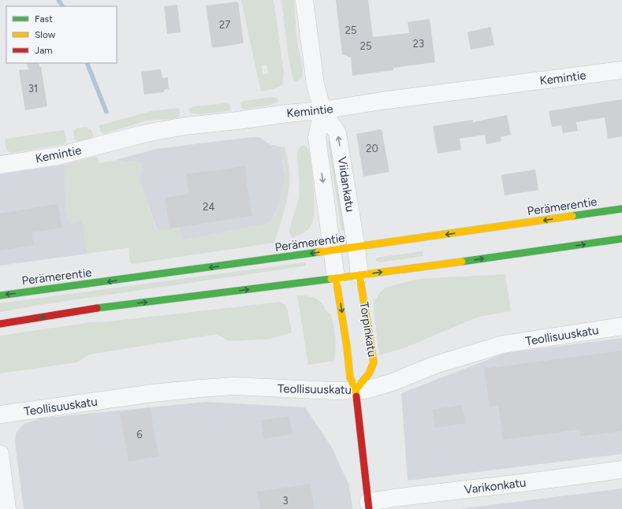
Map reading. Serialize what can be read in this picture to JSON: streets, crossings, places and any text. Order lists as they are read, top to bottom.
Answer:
{
  "streets": {
    "main road": ["Perämerentie", "Torpinkatu"],
    "street": [
      "Kemintie",
      "Viidankatu",
      "Teollisuuskatu",
      "Varikonkatu"
    ]
  },
  "crossings": [
    ["Kemintie", "Viidankatu"],
    ["Viidankatu", "Perämerentie"],
    ["Viidankatu", "Torpinkatu"],
    ["Perämerentie", "Torpinkatu"],
    ["Torpinkatu", "Teollisuuskatu"],
    ["Torpinkatu", "Varikonkatu"]
  ],
  "house_numbers": [
    "27",
    "25",
    "23",
    "25",
    "31",
    "20",
    "24",
    "6",
    "3"
  ],
  "legend": ["Fast", "Slow", "Jam"]
}
